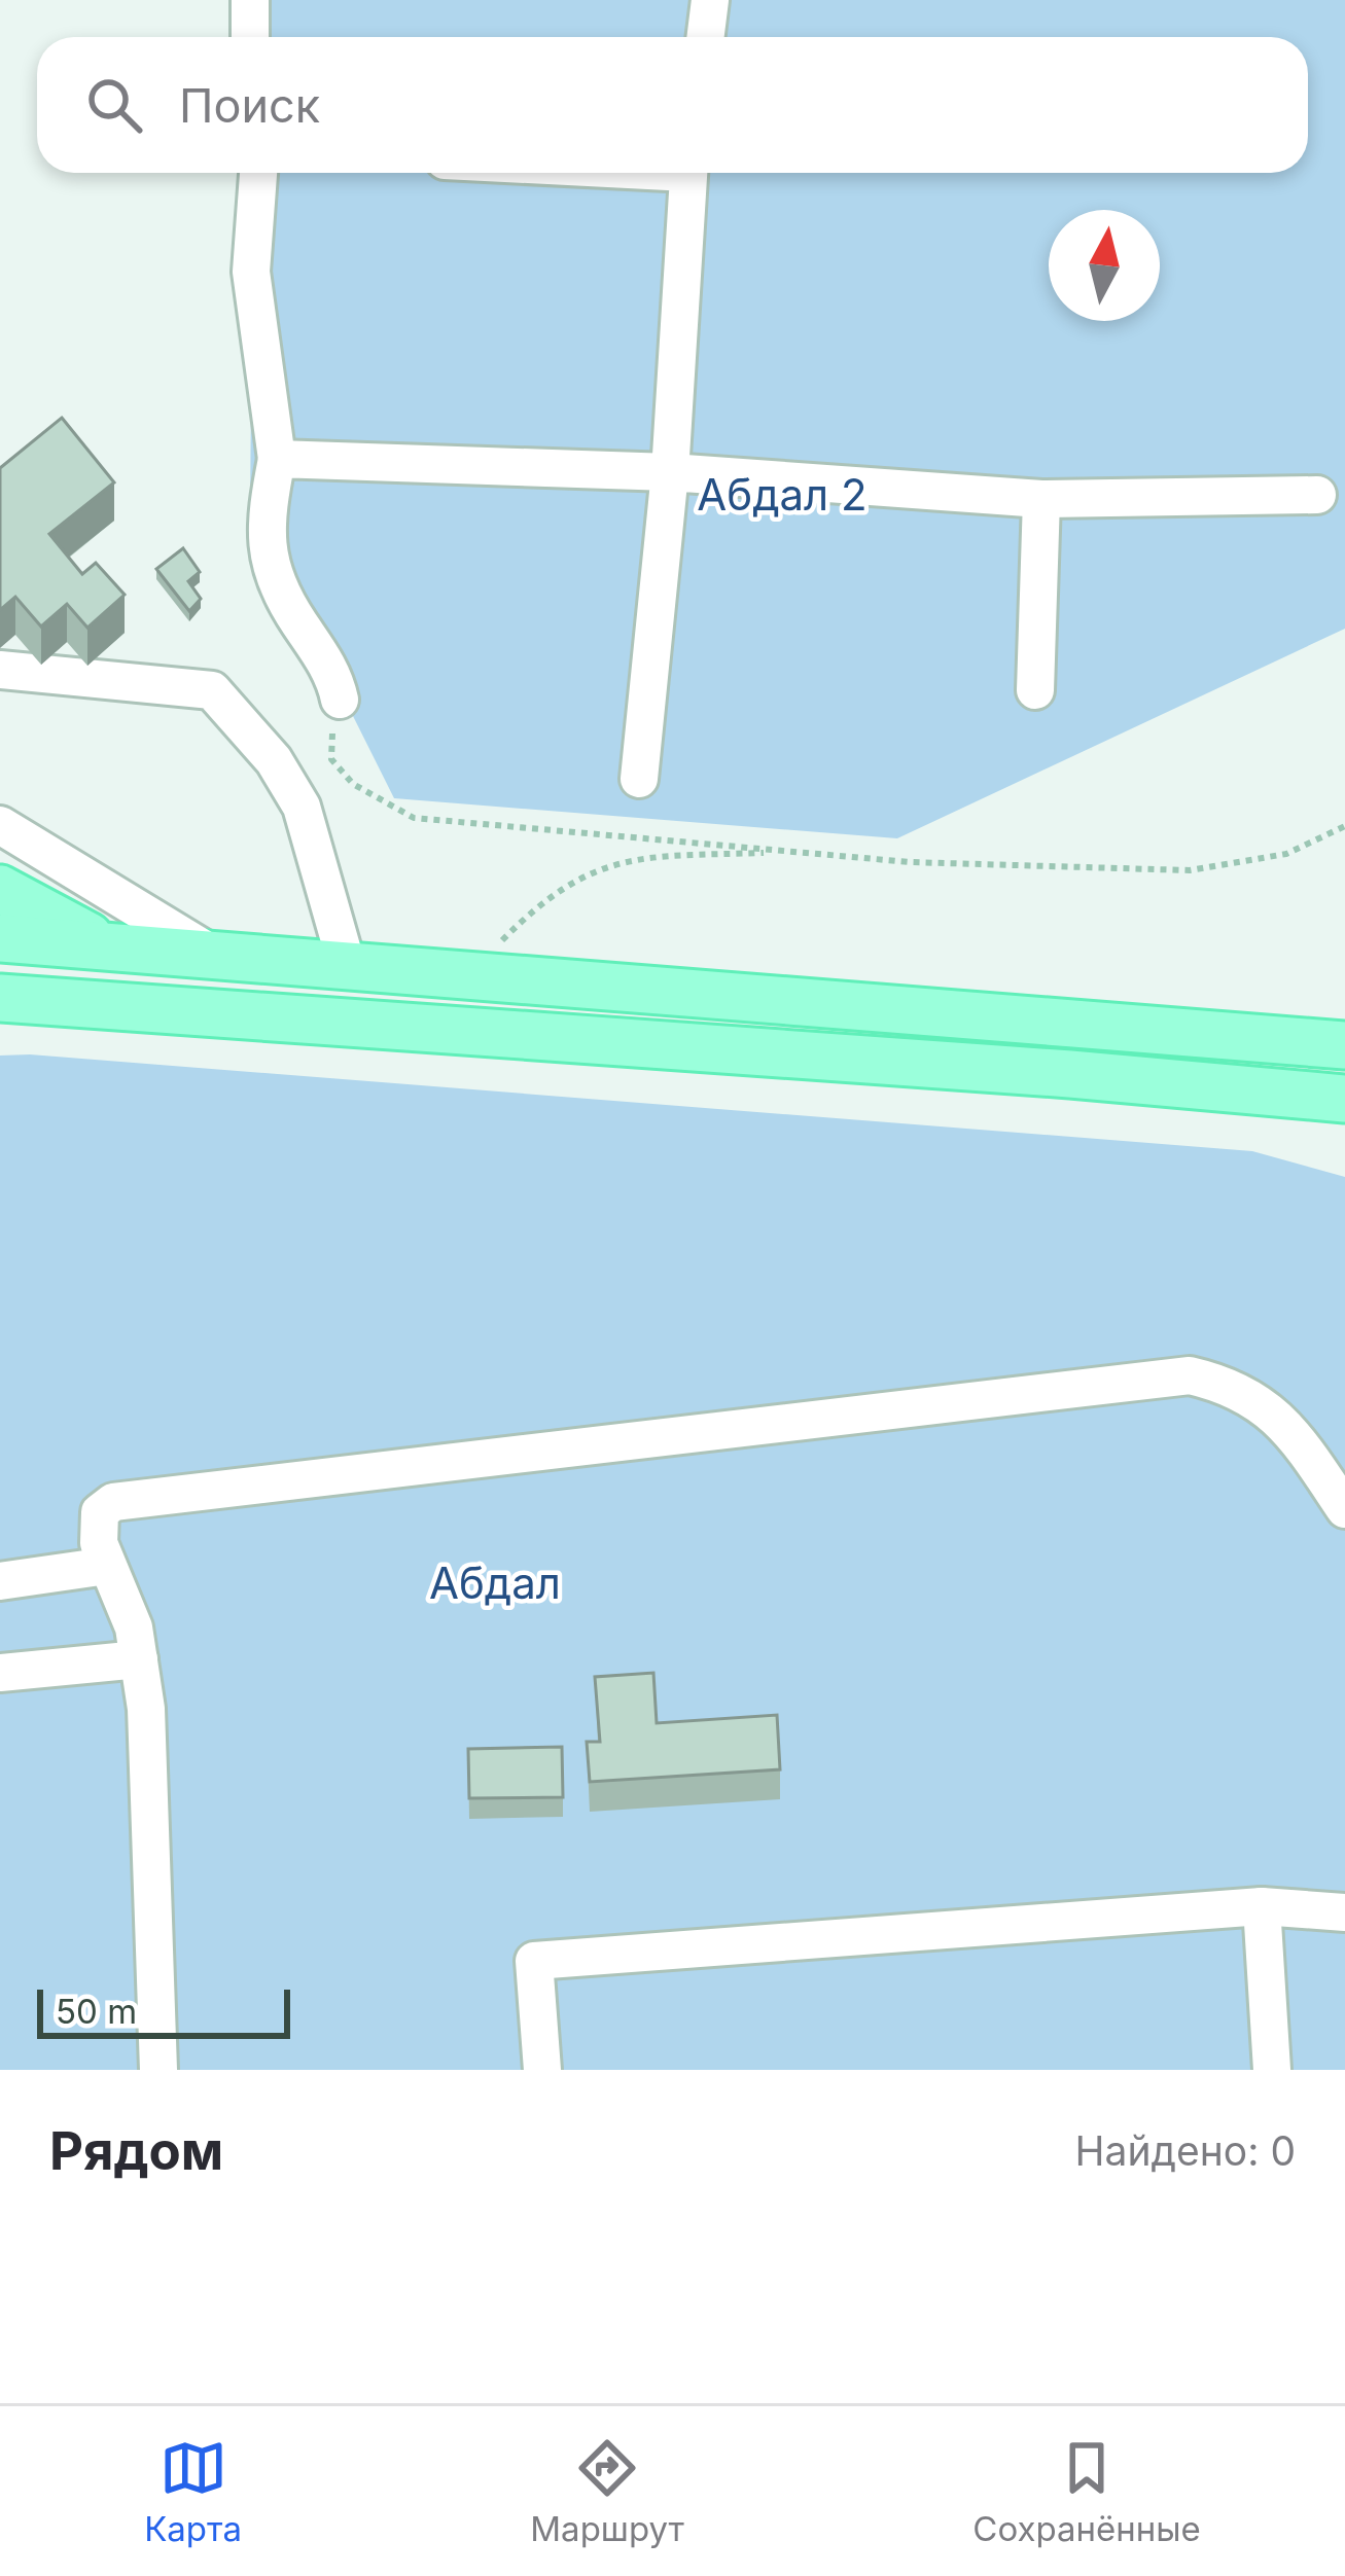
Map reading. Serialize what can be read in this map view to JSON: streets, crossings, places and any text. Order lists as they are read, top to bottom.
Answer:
{
  "parks": ["Абдал 2", "Абдал"],
  "scale_bar": "50 m",
  "north": "top",
  "page": {
    "search": "Поиск",
    "scale": "50 m",
    "heading": ["Рядом", "Найдено: 0"],
    "nav": ["Карта", "Маршрут", "Сохранённые"]
  }
}
